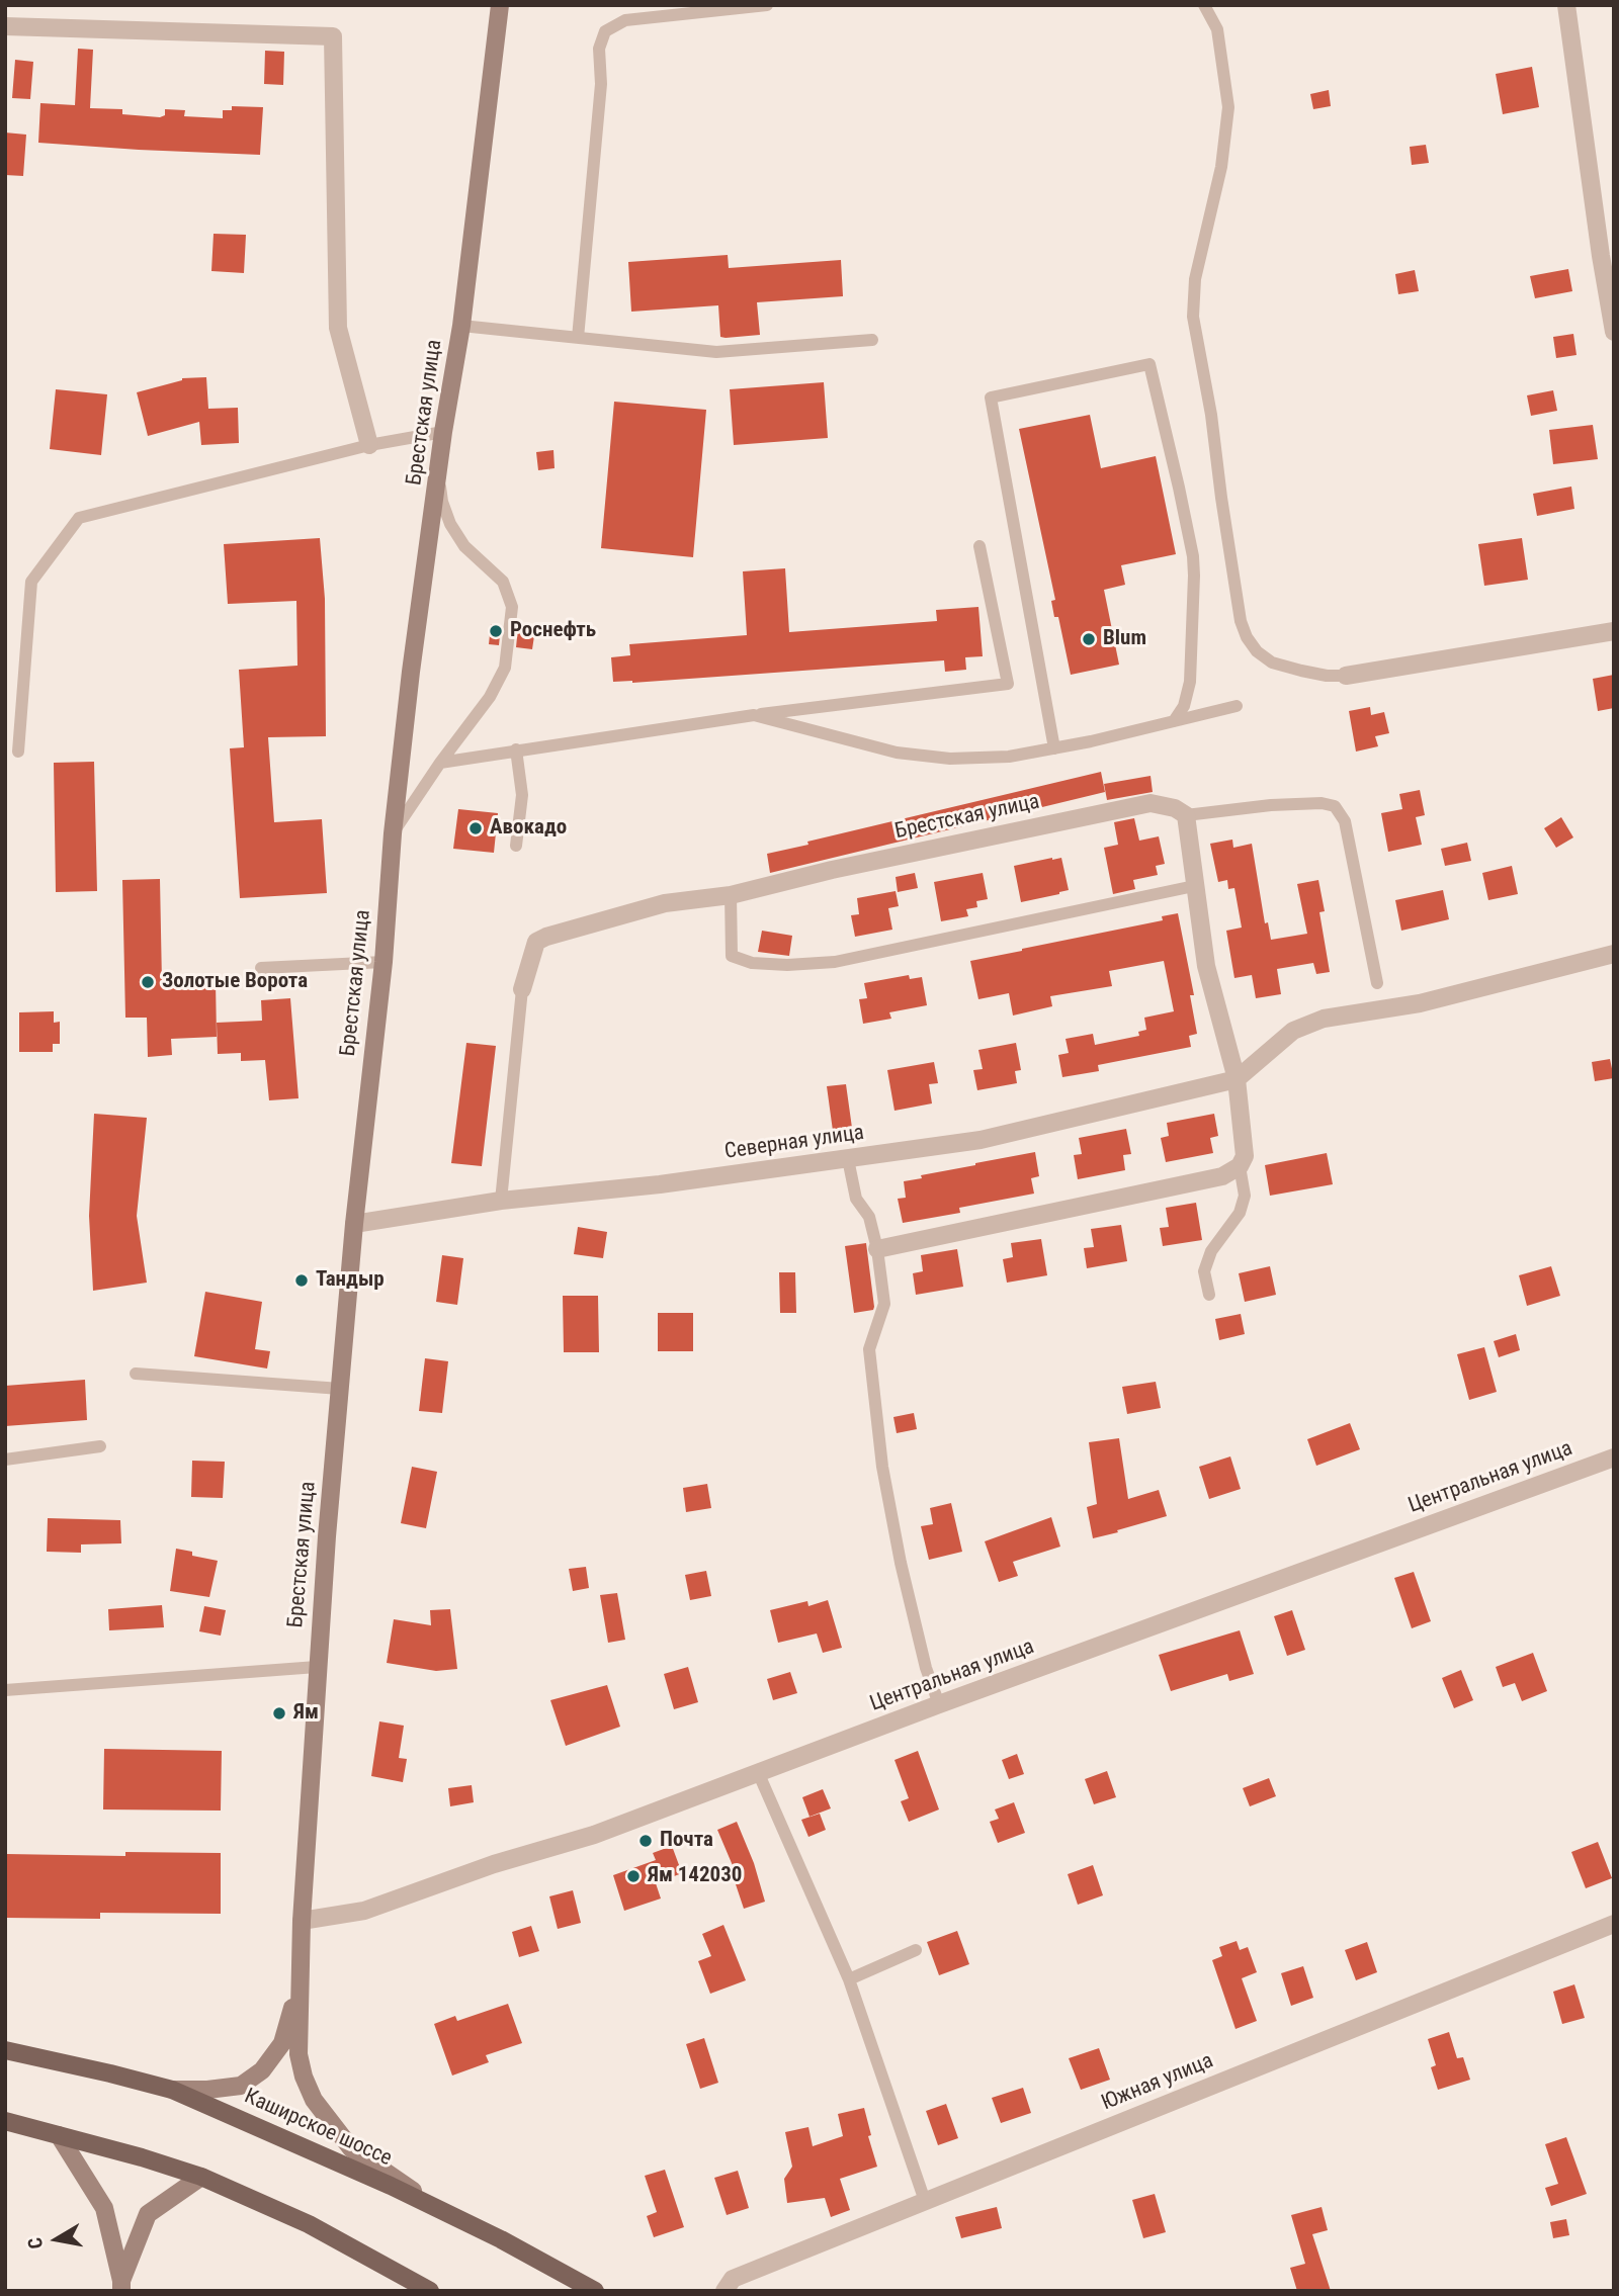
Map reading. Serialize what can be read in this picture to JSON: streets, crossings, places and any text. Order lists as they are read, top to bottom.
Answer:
{
  "streets": {
    "main road": ["Брестская улица", "Каширское шоссе"],
    "street": ["Северная улица", "Центральная улица", "Южная улица"]
  },
  "crossings": [
    ["Брестская улица", "Северная улица"],
    ["Брестская улица", "Центральная улица"],
    ["Брестская улица", "Каширское шоссе"]
  ],
  "places": [
    "Роснефть",
    "Blum",
    "Авокадо",
    "Золотые Ворота",
    "Тандыр",
    "Ям",
    "Почта",
    "Ям 142030"
  ],
  "north": "left"
}
